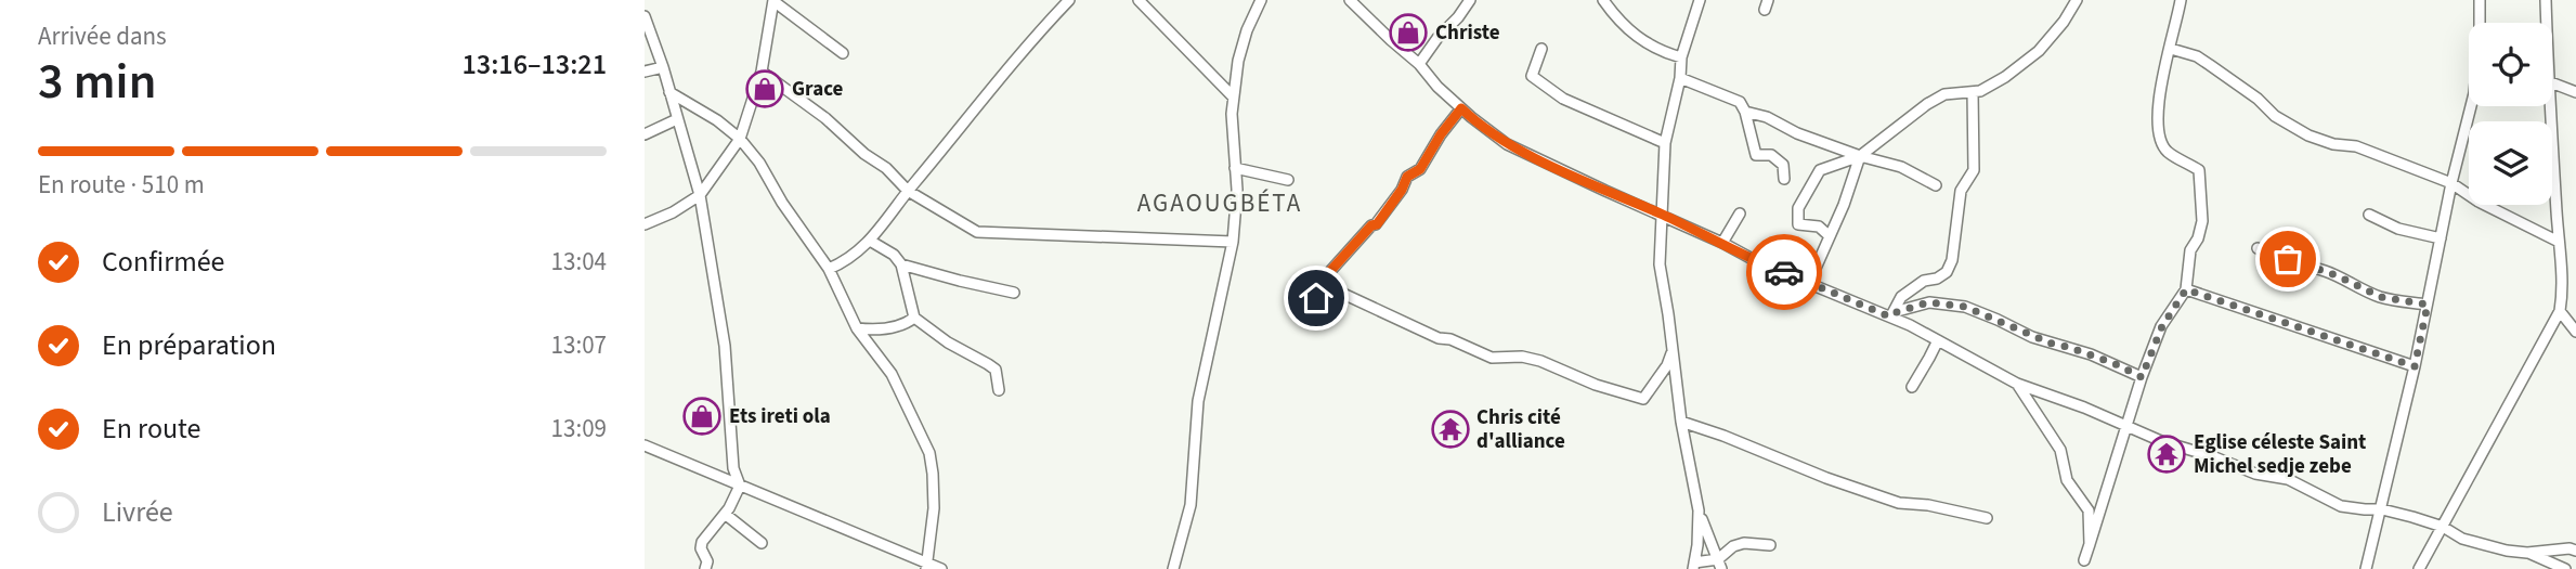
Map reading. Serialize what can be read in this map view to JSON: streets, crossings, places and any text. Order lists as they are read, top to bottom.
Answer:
{
  "districts": ["AGAOUGBÉTA"],
  "places": {
    "shop": ["Christe", "Grace", "Ets ireti ola"],
    "temple": ["Chris cité d'alliance", "Eglise céleste Saint Michel sedje zebe"]
  },
  "page": {
    "heading": ["3 min", "Arrivée dans", "13:16–13:21"],
    "bar": "En route · 510 m",
    "list": [
      ["Confirmée", "13:04"],
      ["En préparation", "13:07"],
      ["En route", "13:09"],
      "Livrée"
    ]
  }
}
